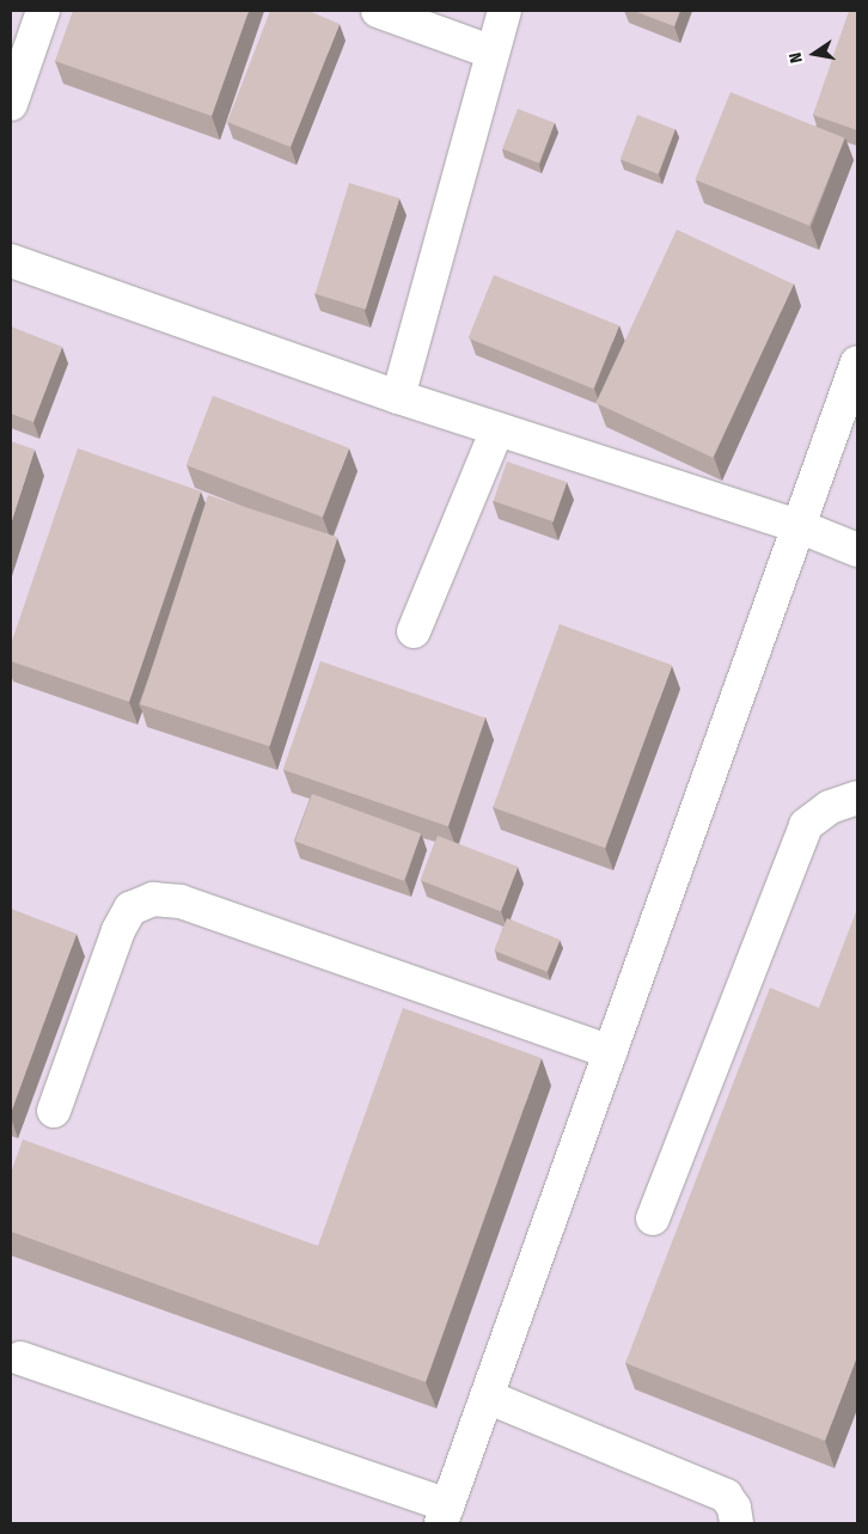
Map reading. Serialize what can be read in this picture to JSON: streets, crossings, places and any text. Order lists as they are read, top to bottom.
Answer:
{
  "north": "left"
}
